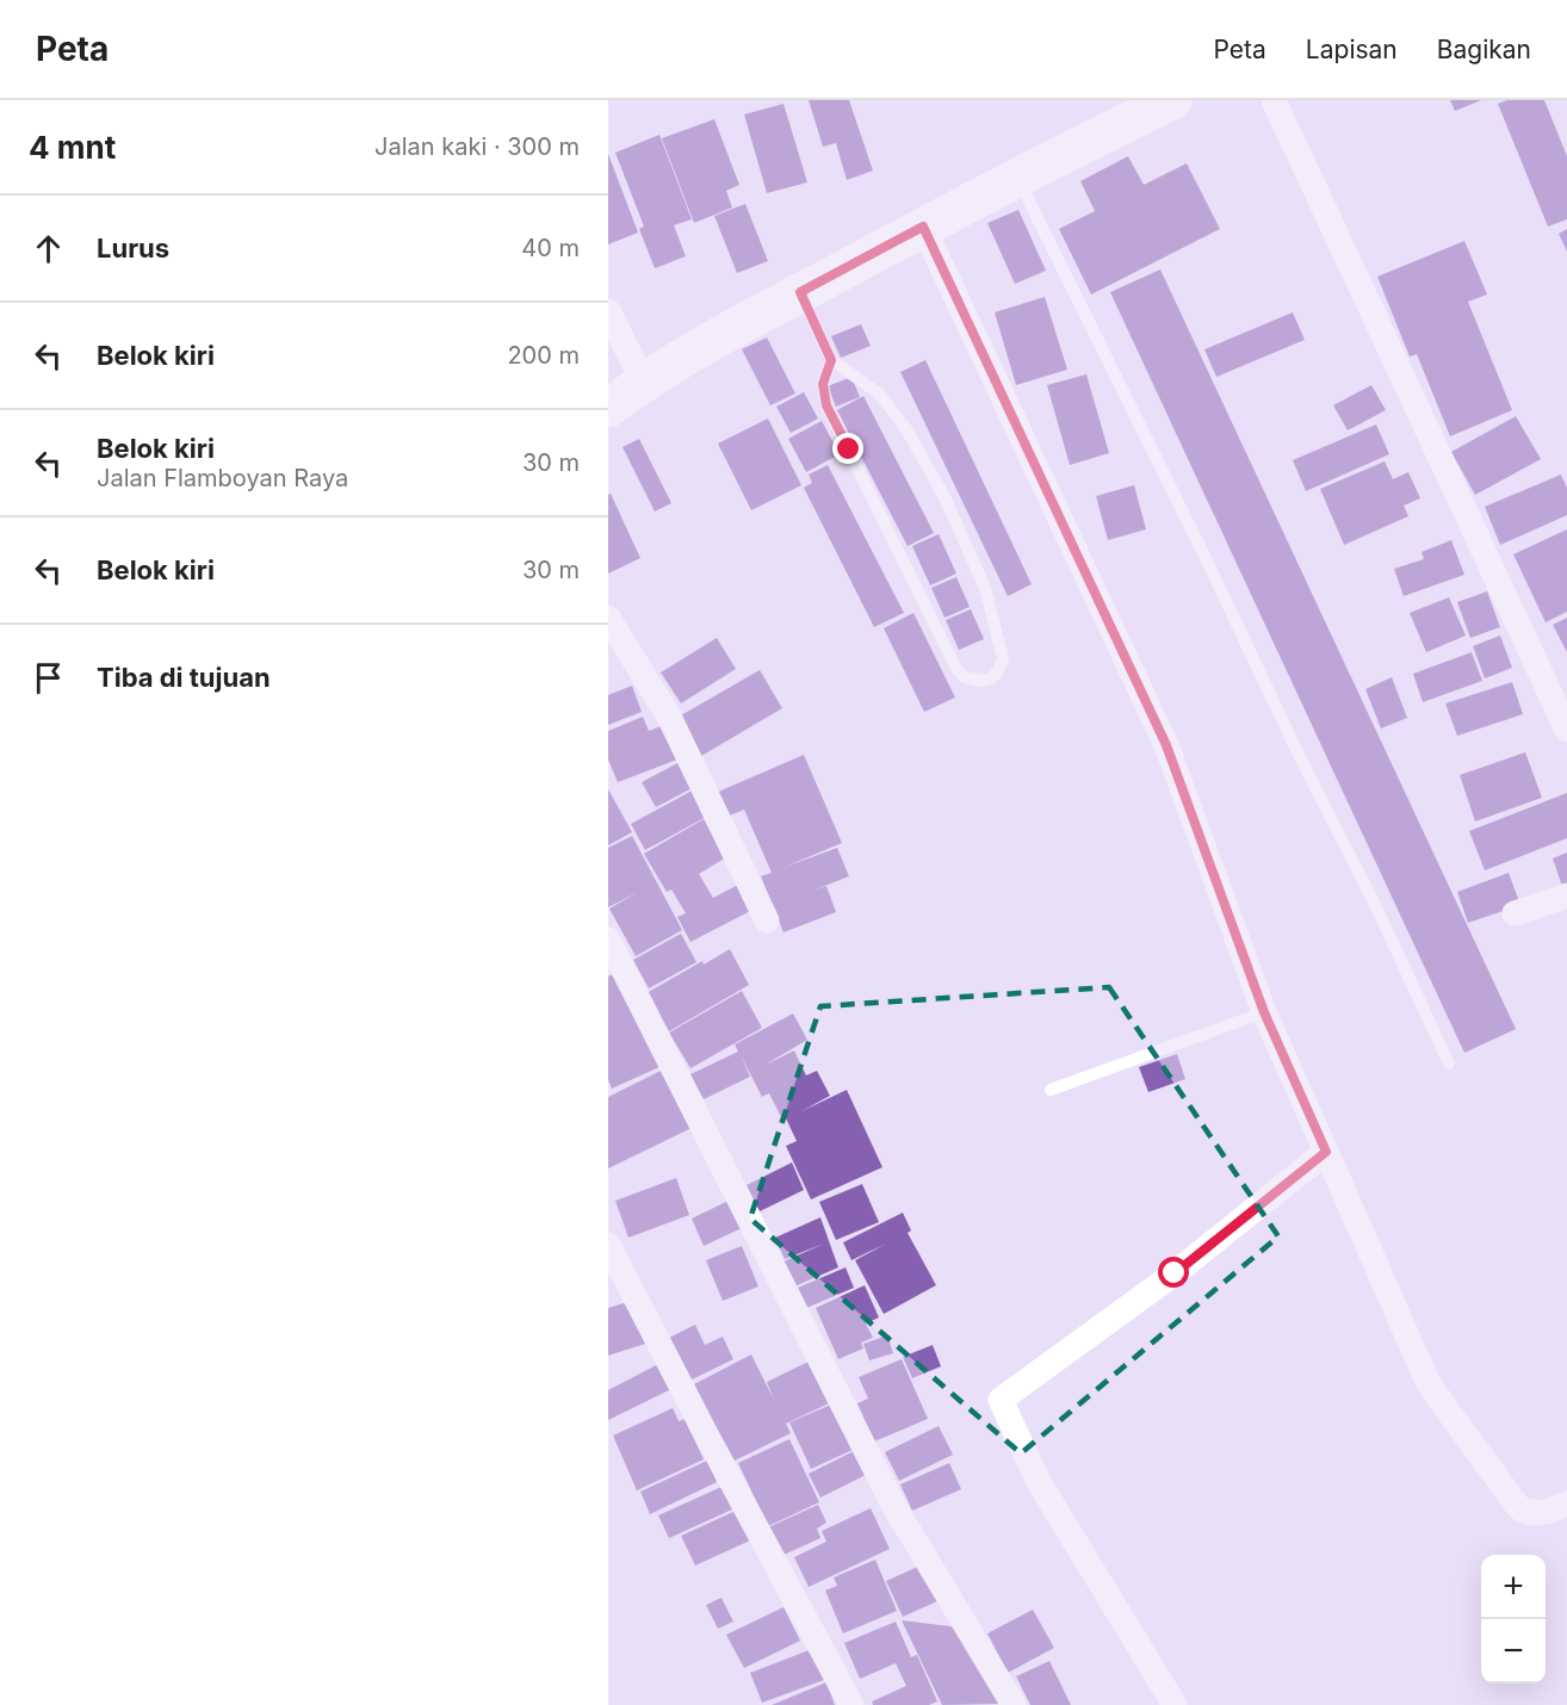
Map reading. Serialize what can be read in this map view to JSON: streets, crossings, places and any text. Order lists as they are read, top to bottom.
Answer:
{
  "page": {
    "header": "Peta",
    "nav": ["Peta", "Lapisan", "Bagikan"],
    "heading": ["4 mnt", "Jalan kaki · 300 m"],
    "list": [
      ["Lurus", "40 m"],
      ["Belok kiri", "200 m"],
      ["Belok kiri", "Jalan Flamboyan Raya", "30 m"],
      ["Belok kiri", "30 m"],
      "Tiba di tujuan"
    ],
    "map_buttons": ["+", "−"]
  }
}
